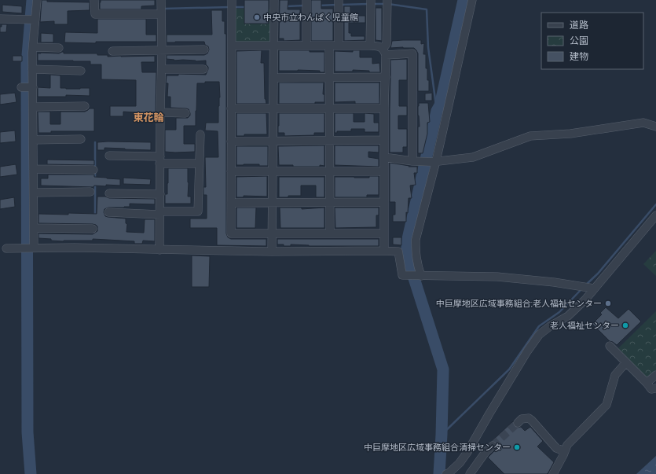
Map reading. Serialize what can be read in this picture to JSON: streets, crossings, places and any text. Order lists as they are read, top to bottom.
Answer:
{
  "districts": ["東花輪"],
  "places": [
    "中央市立わんぱく児童館",
    "中巨摩地区広域事務組合;老人福祉センター",
    "老人福祉センター",
    "中巨摩地区広域事務組合清掃センター"
  ],
  "legend": ["道路", "公園", "建物"]
}
